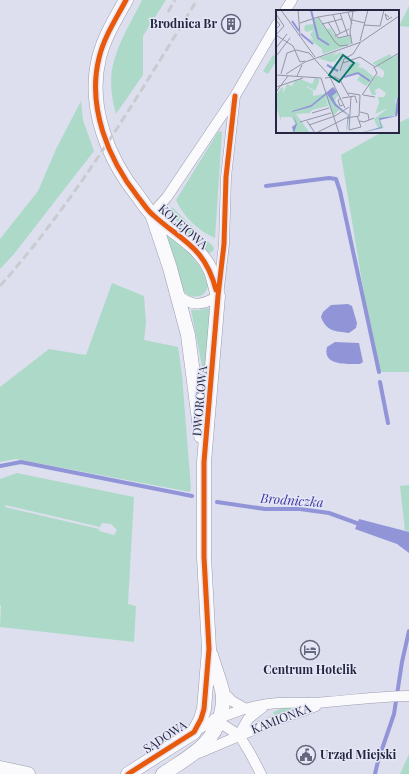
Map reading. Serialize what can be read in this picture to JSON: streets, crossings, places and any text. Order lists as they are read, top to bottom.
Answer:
{
  "streets": {
    "street": [
      "KOLEJOWA",
      "DWORCOWA",
      "KAMIONKA",
      "SĄDOWA"
    ]
  },
  "crossings": [
    ["KOLEJOWA", "DWORCOWA"],
    ["DWORCOWA", "KAMIONKA"],
    ["DWORCOWA", "SĄDOWA"],
    ["KAMIONKA", "SĄDOWA"]
  ],
  "water": ["Brodniczka"],
  "places": {
    "building": ["Brodnica Br"],
    "hotel": ["Centrum Hotelik"],
    "public building": ["Urząd Miejski"]
  }
}
